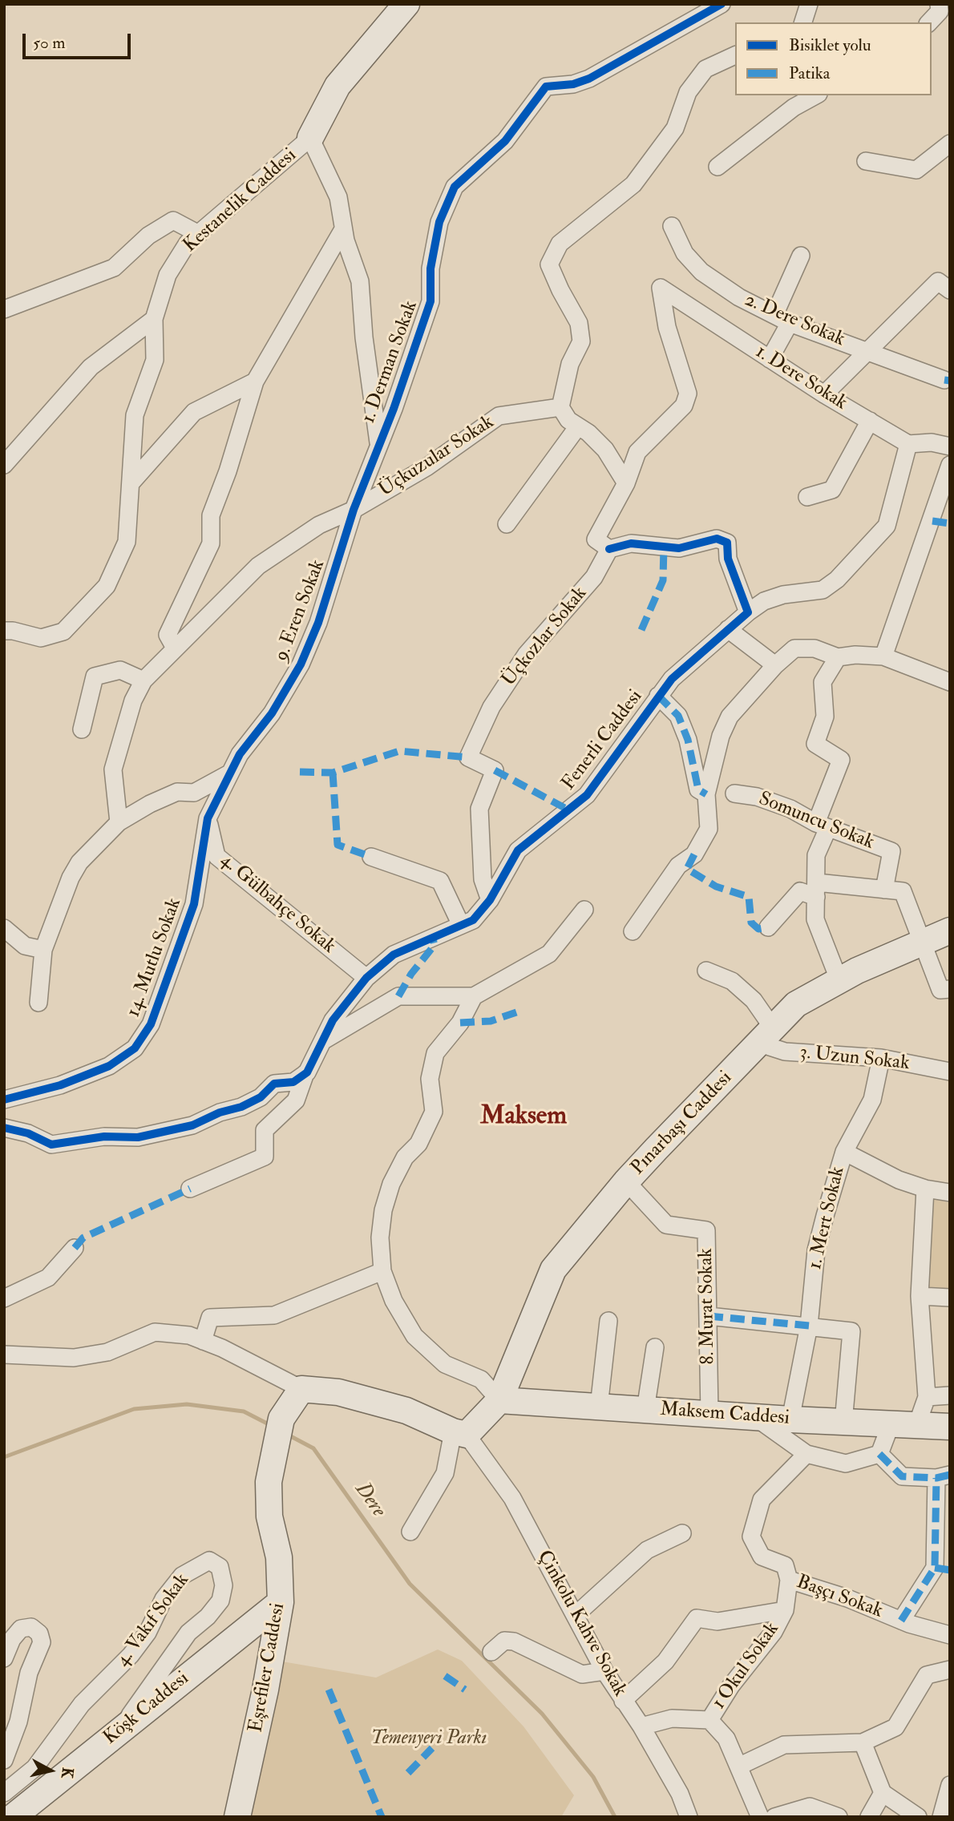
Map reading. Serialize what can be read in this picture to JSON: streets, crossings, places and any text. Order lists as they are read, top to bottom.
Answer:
{
  "streets": {
    "main road": [
      "Kestanelik Caddesi",
      "Pınarbaşı Caddesi",
      "Maksem Caddesi",
      "Eşrefiler Caddesi",
      "Köşk Caddesi"
    ],
    "street": [
      "2. Dere Sokak",
      "1. Derman Sokak",
      "1. Dere Sokak",
      "Üçkuzular Sokak",
      "9. Eren Sokak",
      "Üçkozlar Sokak",
      "Fenerli Caddesi",
      "Somuncu Sokak",
      "4. Gülbahçe Sokak",
      "14. Mutlu Sokak",
      "3. Uzun Sokak",
      "1. Mert Sokak",
      "8. Murat Sokak",
      "Başçı Sokak",
      "4. Vakıf Sokak",
      "Çinkolu Kahve Sokak",
      "1 Okul Sokak"
    ]
  },
  "crossings": [
    ["1. Derman Sokak", "Üçkuzular Sokak"],
    ["1. Derman Sokak", "9. Eren Sokak"],
    ["1. Dere Sokak", "Fenerli Caddesi"],
    ["Üçkuzular Sokak", "9. Eren Sokak"],
    ["9. Eren Sokak", "14. Mutlu Sokak"],
    ["Üçkozlar Sokak", "Fenerli Caddesi"],
    ["Fenerli Caddesi", "4. Gülbahçe Sokak"],
    ["4. Gülbahçe Sokak", "14. Mutlu Sokak"],
    ["3. Uzun Sokak", "Pınarbaşı Caddesi"],
    ["3. Uzun Sokak", "1. Mert Sokak"],
    ["Pınarbaşı Caddesi", "8. Murat Sokak"],
    ["Pınarbaşı Caddesi", "Maksem Caddesi"],
    ["1. Mert Sokak", "Maksem Caddesi"],
    ["8. Murat Sokak", "Maksem Caddesi"],
    ["Başçı Sokak", "1 Okul Sokak"],
    ["4. Vakıf Sokak", "Köşk Caddesi"],
    ["Eşrefiler Caddesi", "Köşk Caddesi"]
  ],
  "districts": ["Maksem"],
  "water": ["Dere"],
  "parks": ["Temenyeri Parkı"],
  "legend": ["Bisiklet yolu", "Patika"],
  "scale_bar": "50 m",
  "north": "right"
}
